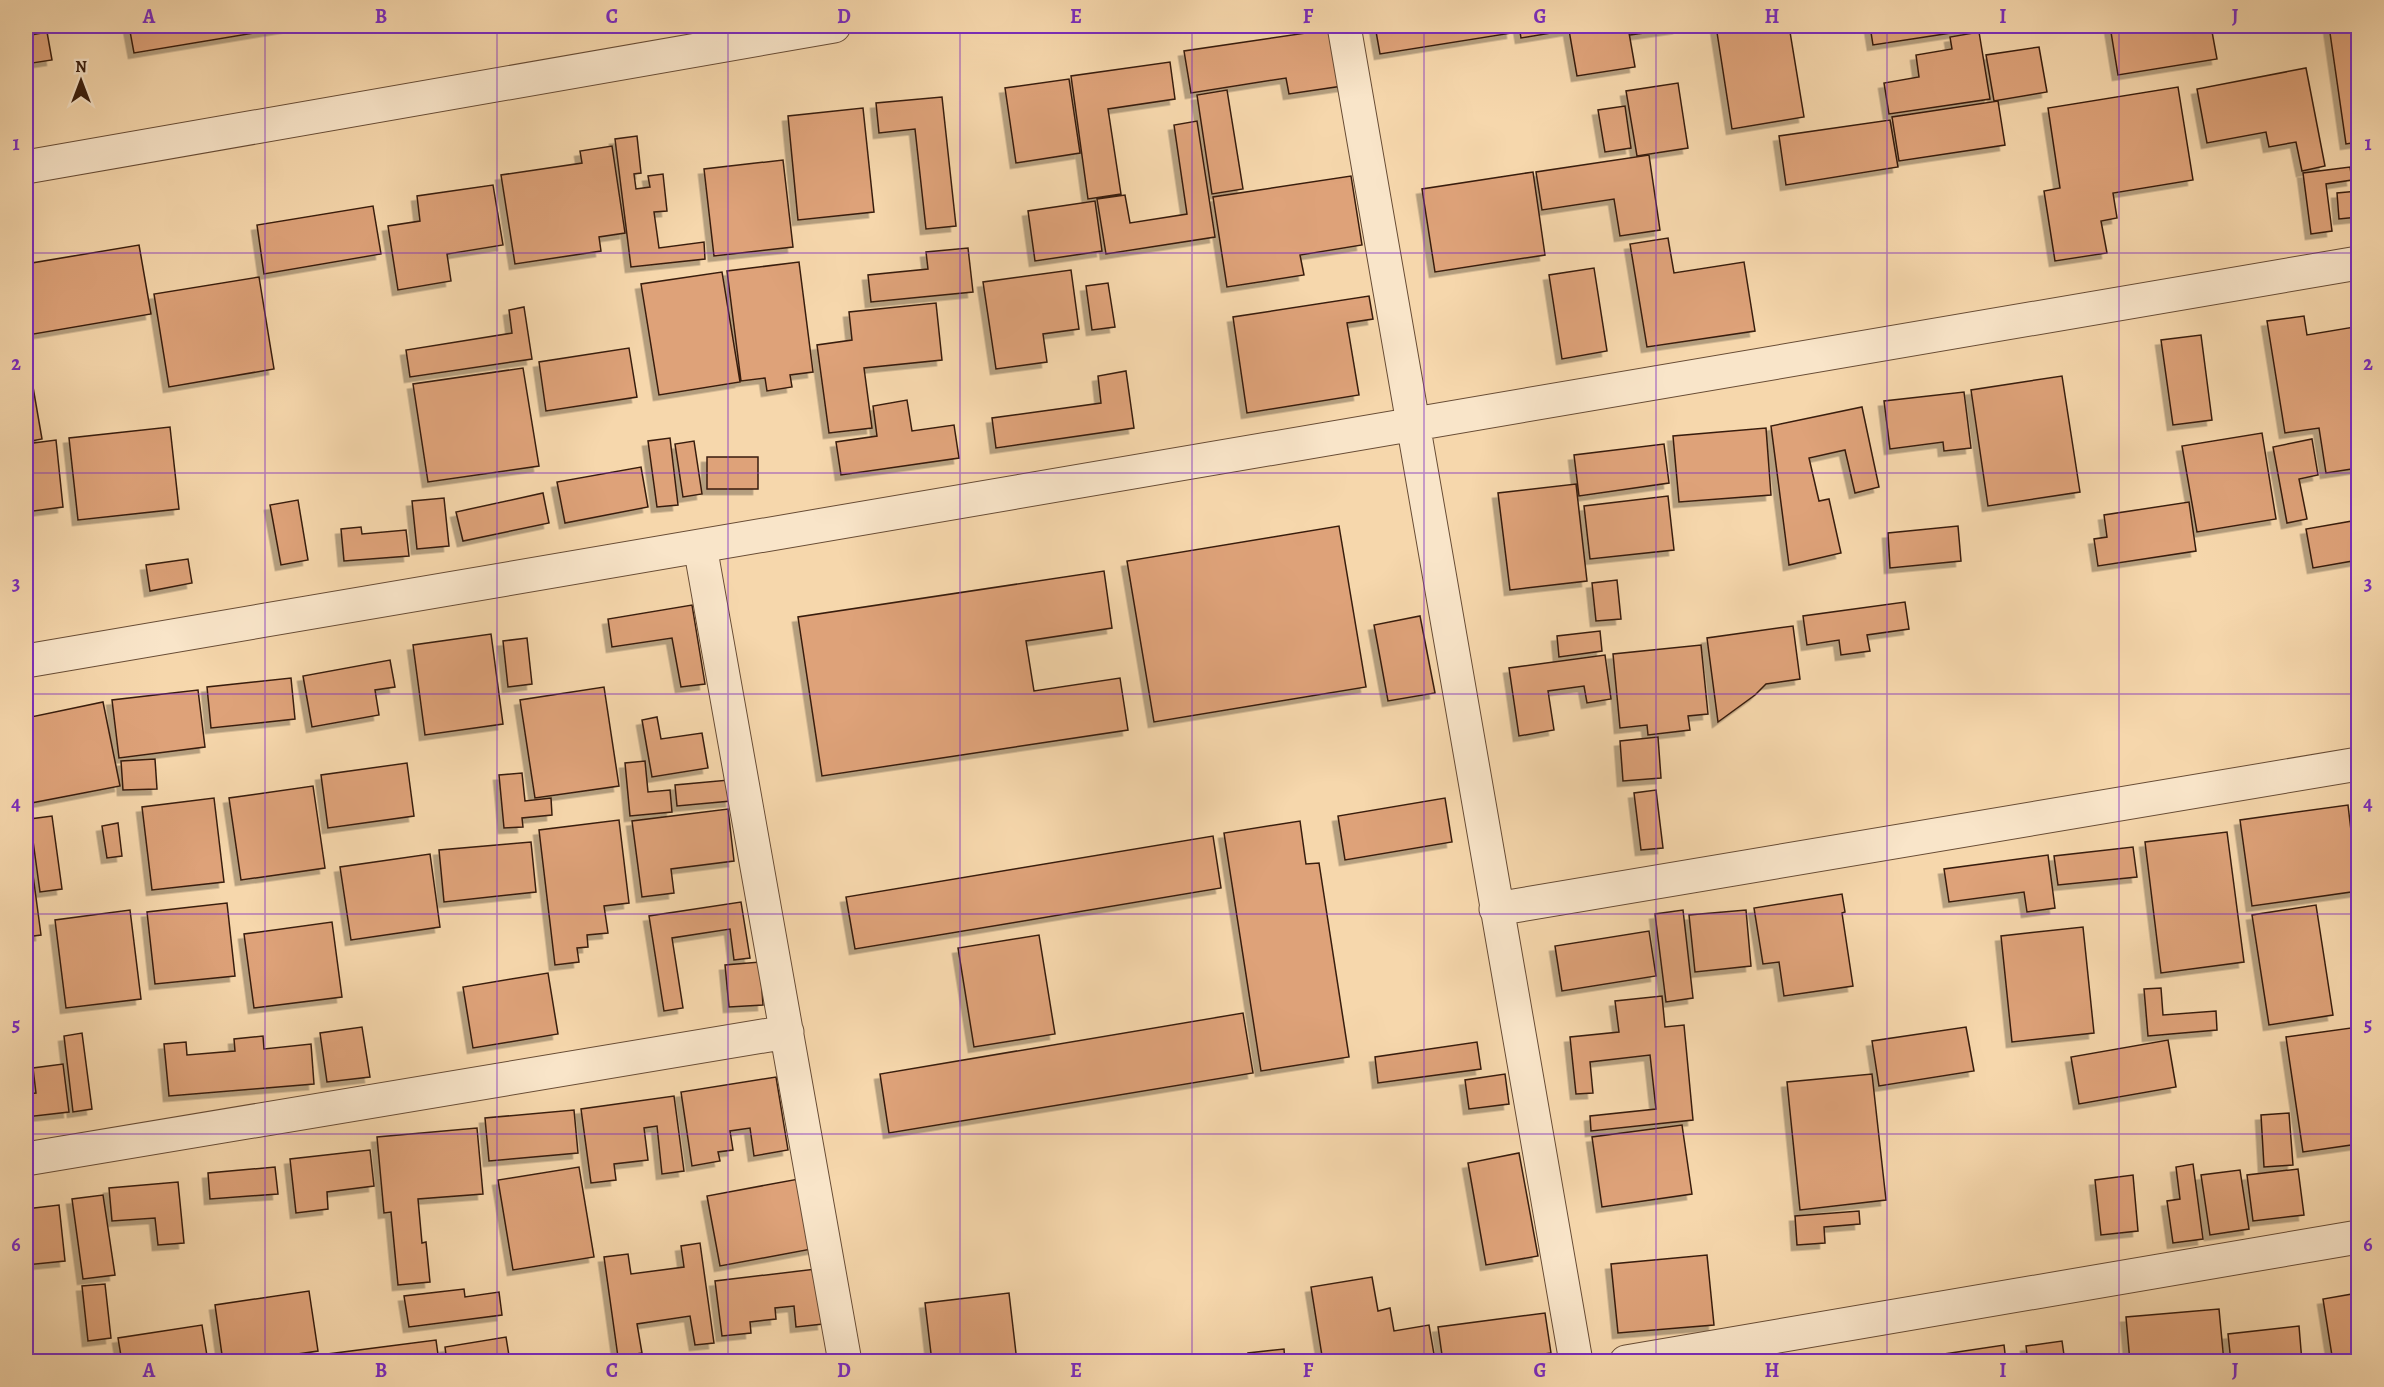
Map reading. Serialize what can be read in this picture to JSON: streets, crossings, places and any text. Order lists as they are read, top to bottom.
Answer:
{
  "north": "top",
  "grid": {
    "columns": [
      "A",
      "B",
      "C",
      "D",
      "E",
      "F",
      "G",
      "H",
      "I",
      "J"
    ],
    "rows": [
      "1",
      "2",
      "3",
      "4",
      "5",
      "6"
    ]
  }
}
